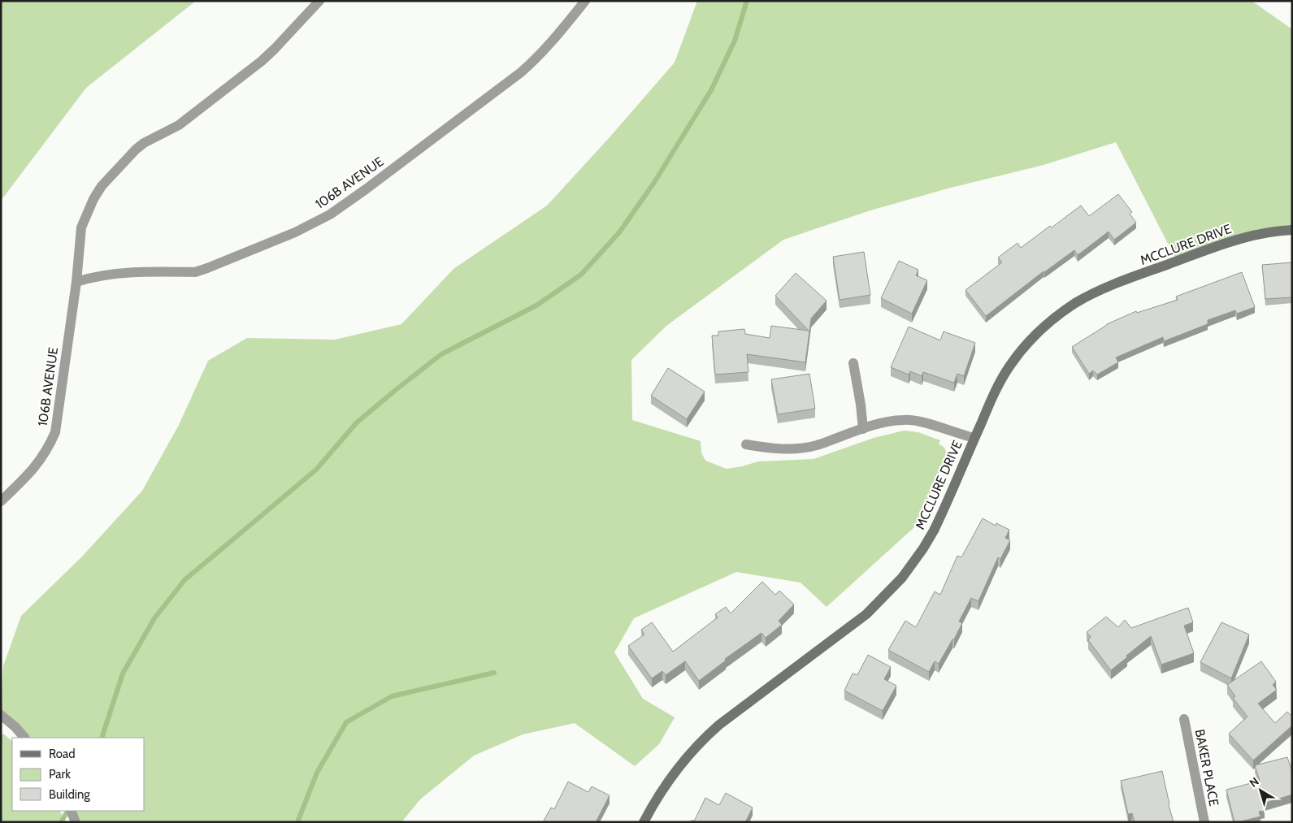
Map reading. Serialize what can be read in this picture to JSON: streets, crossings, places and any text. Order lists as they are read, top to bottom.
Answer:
{
  "streets": {
    "street": ["106B AVENUE", "MCCLURE DRIVE", "BAKER PLACE"]
  },
  "legend": ["Road", "Park", "Building"],
  "north": "top left"
}
